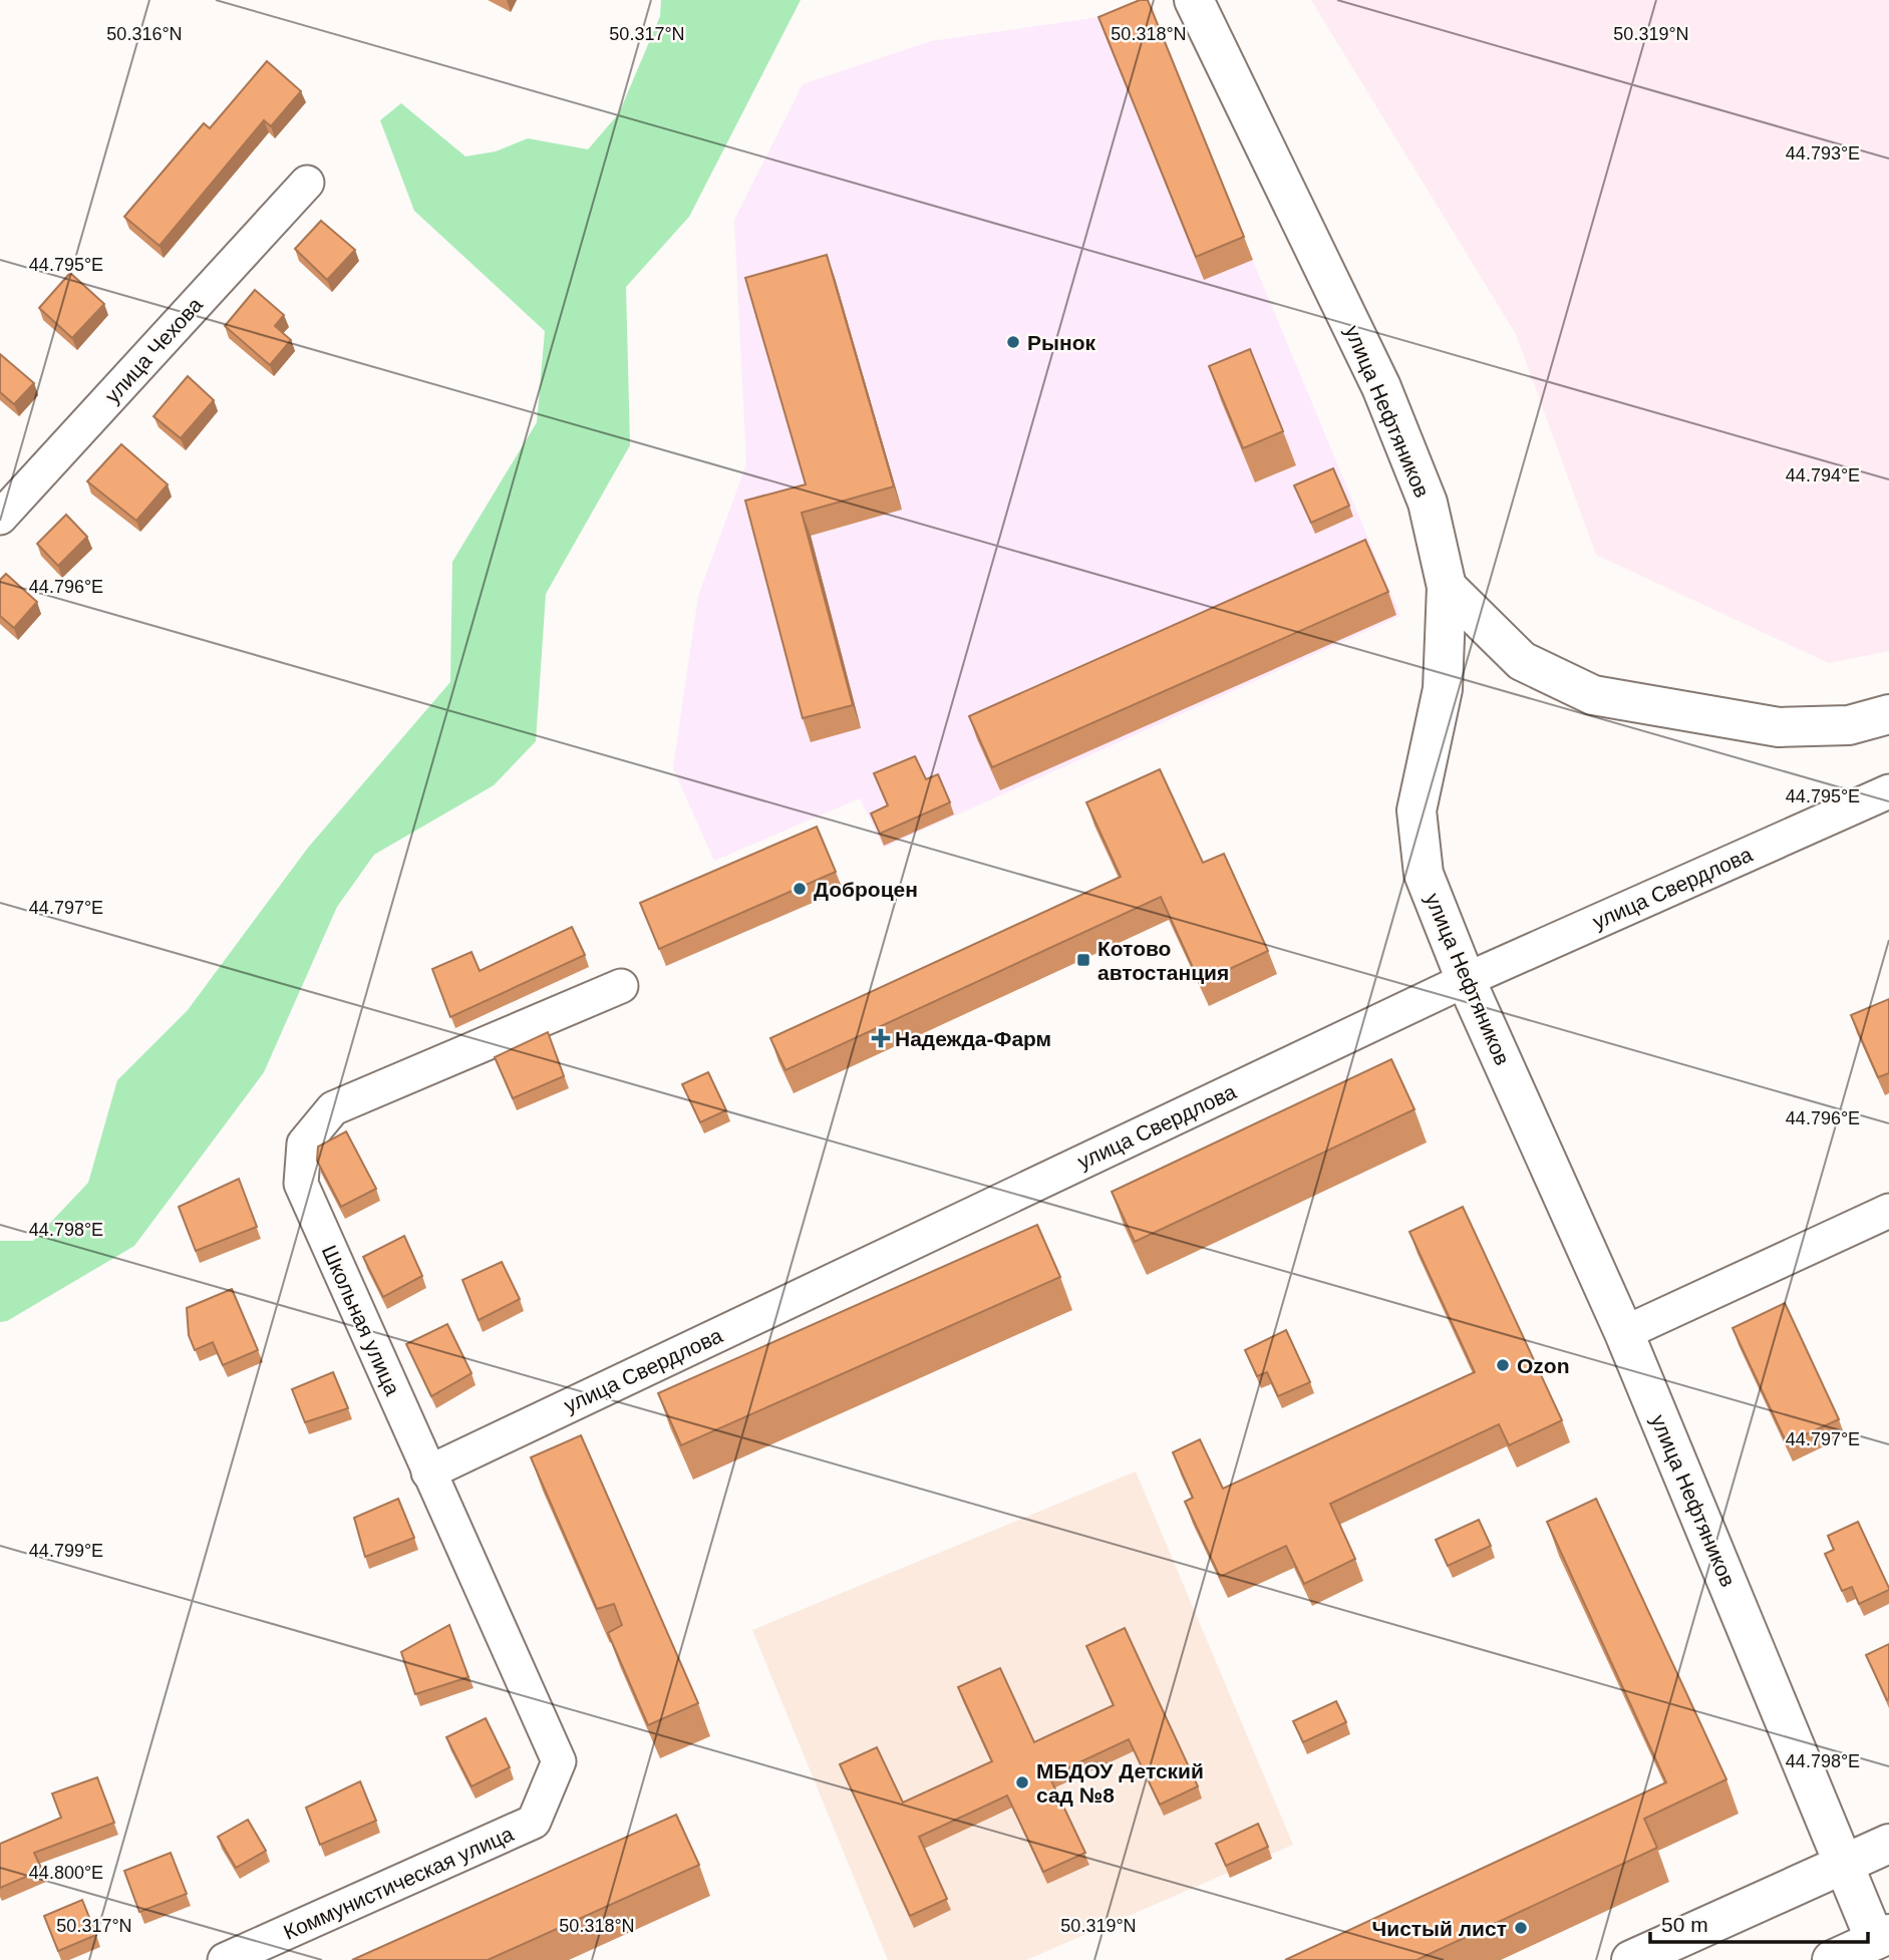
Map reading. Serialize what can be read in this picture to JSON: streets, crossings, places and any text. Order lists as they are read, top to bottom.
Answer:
{
  "streets": {
    "street": [
      "улица Чехова",
      "улица Нефтяников",
      "улица Свердлова",
      "Школьная улица",
      "Коммунистическая улица"
    ]
  },
  "crossings": [
    ["улица Нефтяников", "улица Свердлова"],
    ["улица Свердлова", "Школьная улица"],
    ["Школьная улица", "Коммунистическая улица"]
  ],
  "places": {
    "other": [
      "Рынок",
      "Доброцен",
      "Ozon",
      "МБДОУ Детский сад №8",
      "Чистый лист"
    ],
    "transit": ["Котово автостанция"],
    "health": ["Надежда-Фарм"]
  },
  "scale_bar": "50 m",
  "coordinates": [
    "50.316°N",
    "50.317°N",
    "50.318°N",
    "50.319°N",
    "44.793°E",
    "44.795°E",
    "44.794°E",
    "44.796°E",
    "44.797°E",
    "44.798°E",
    "44.799°E",
    "44.800°E"
  ]
}
